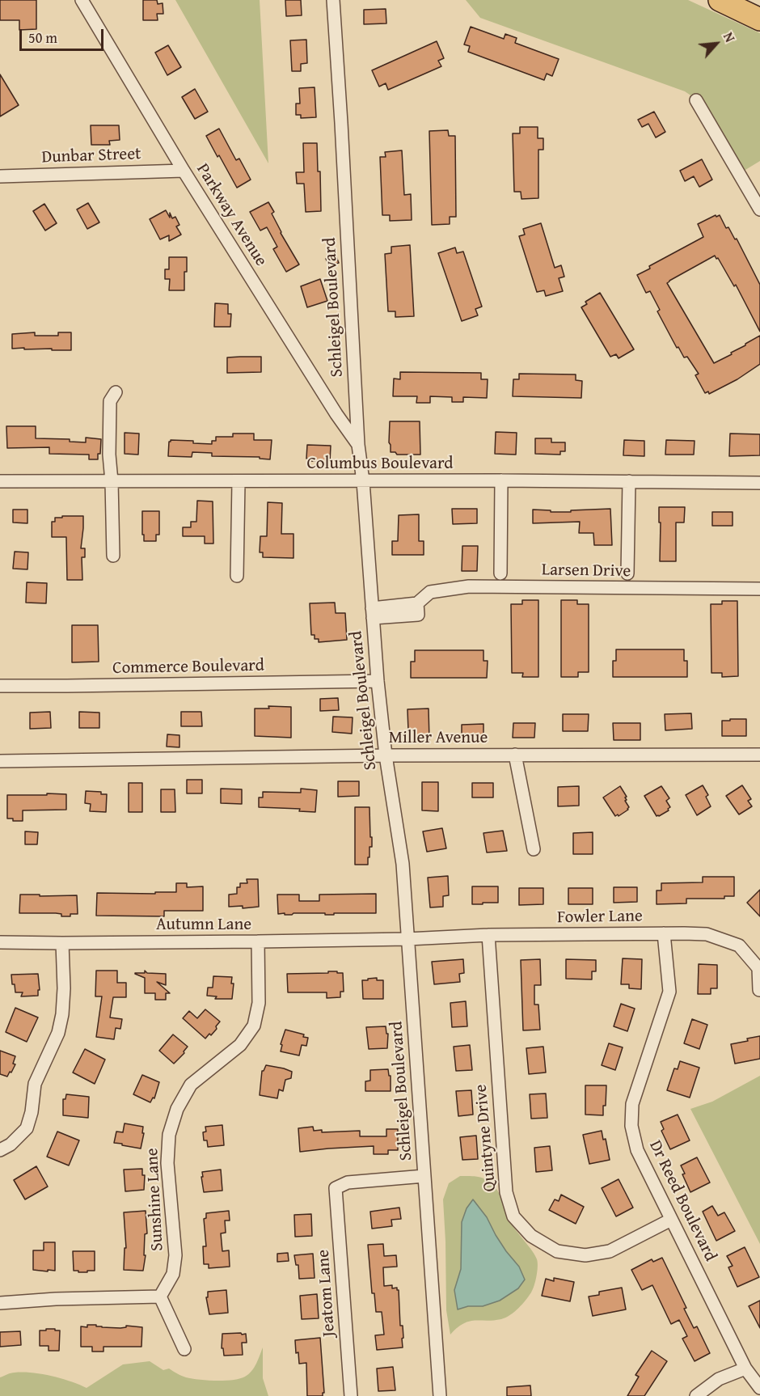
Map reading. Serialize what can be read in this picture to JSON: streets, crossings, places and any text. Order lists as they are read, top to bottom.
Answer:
{
  "streets": {
    "street": [
      "Dunbar Street",
      "Parkway Avenue",
      "Schleigel Boulevard",
      "Columbus Boulevard",
      "Larsen Drive",
      "Commerce Boulevard",
      "Miller Avenue",
      "Fowler Lane",
      "Autumn Lane",
      "Quintyne Drive",
      "Sunshine Lane",
      "Dr Reed Boulevard",
      "Jeatom Lane"
    ]
  },
  "crossings": [
    ["Dunbar Street", "Parkway Avenue"],
    ["Parkway Avenue", "Schleigel Boulevard"],
    ["Schleigel Boulevard", "Columbus Boulevard"],
    ["Schleigel Boulevard", "Larsen Drive"],
    ["Schleigel Boulevard", "Commerce Boulevard"],
    ["Schleigel Boulevard", "Miller Avenue"],
    ["Schleigel Boulevard", "Fowler Lane"],
    ["Schleigel Boulevard", "Autumn Lane"],
    ["Schleigel Boulevard", "Jeatom Lane"],
    ["Fowler Lane", "Autumn Lane"],
    ["Fowler Lane", "Quintyne Drive"],
    ["Fowler Lane", "Dr Reed Boulevard"],
    ["Autumn Lane", "Sunshine Lane"],
    ["Quintyne Drive", "Dr Reed Boulevard"]
  ],
  "scale_bar": "50 m",
  "north": "top right"
}
